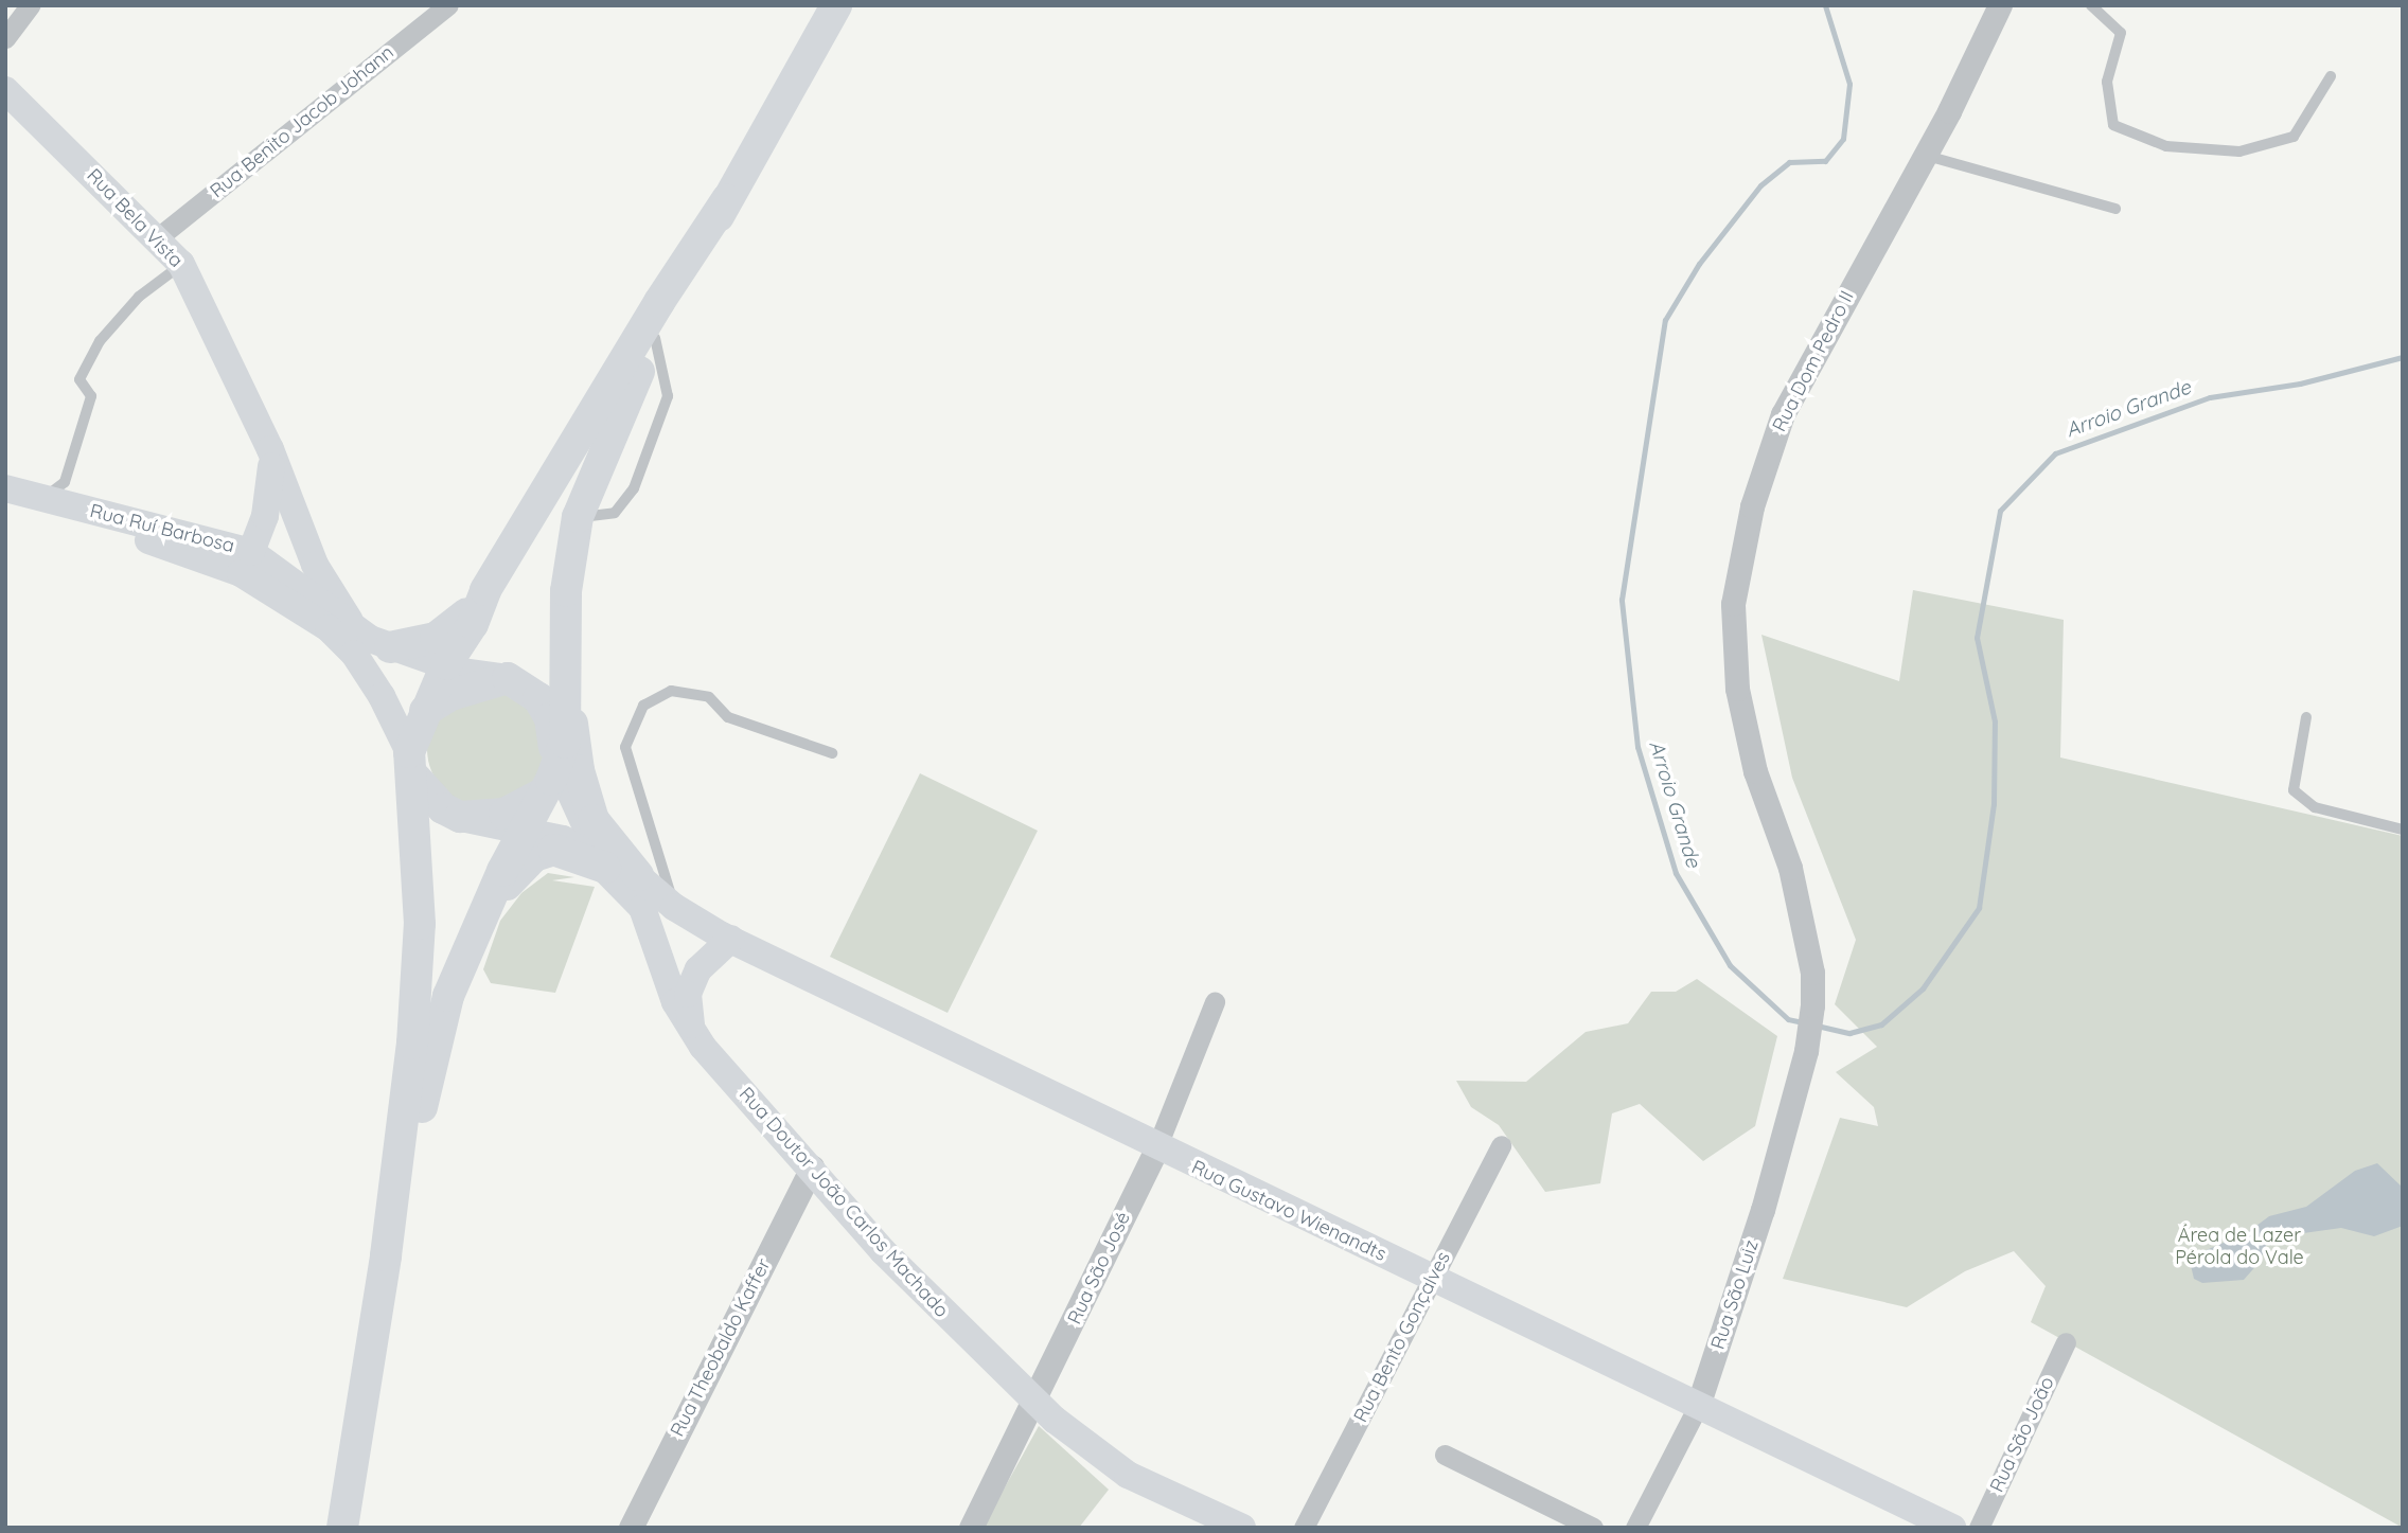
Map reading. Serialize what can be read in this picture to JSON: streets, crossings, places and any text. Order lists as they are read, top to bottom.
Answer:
{
  "streets": {
    "main road": [
      "Rua Bela Vista",
      "Rua Ruí Barbosa",
      "Rua Doutor João Carlos Machado",
      "Rua Gustavo Wienandts"
    ],
    "street": [
      "Rua Benito Jacob Johann",
      "Rua Dom Pedro II",
      "Rua São José",
      "Rua São Luiz",
      "Rua Bento Gonçalves",
      "Rua Theobaldo Kaffer",
      "Rua São João"
    ]
  },
  "crossings": [
    ["Rua Benito Jacob Johann", "Rua Bela Vista"],
    ["Rua Bela Vista", "Rua Ruí Barbosa"],
    ["Rua Dom Pedro II", "Rua São Luiz"],
    ["Rua Doutor João Carlos Machado", "Rua Gustavo Wienandts"],
    ["Rua Doutor João Carlos Machado", "Rua São José"],
    ["Rua Doutor João Carlos Machado", "Rua Theobaldo Kaffer"],
    ["Rua Gustavo Wienandts", "Rua São José"],
    ["Rua Gustavo Wienandts", "Rua São Luiz"],
    ["Rua Gustavo Wienandts", "Rua Bento Gonçalves"]
  ],
  "water": ["Arroio Grande"],
  "parks": ["Área de Lazer Pérola do Vale"]
}
